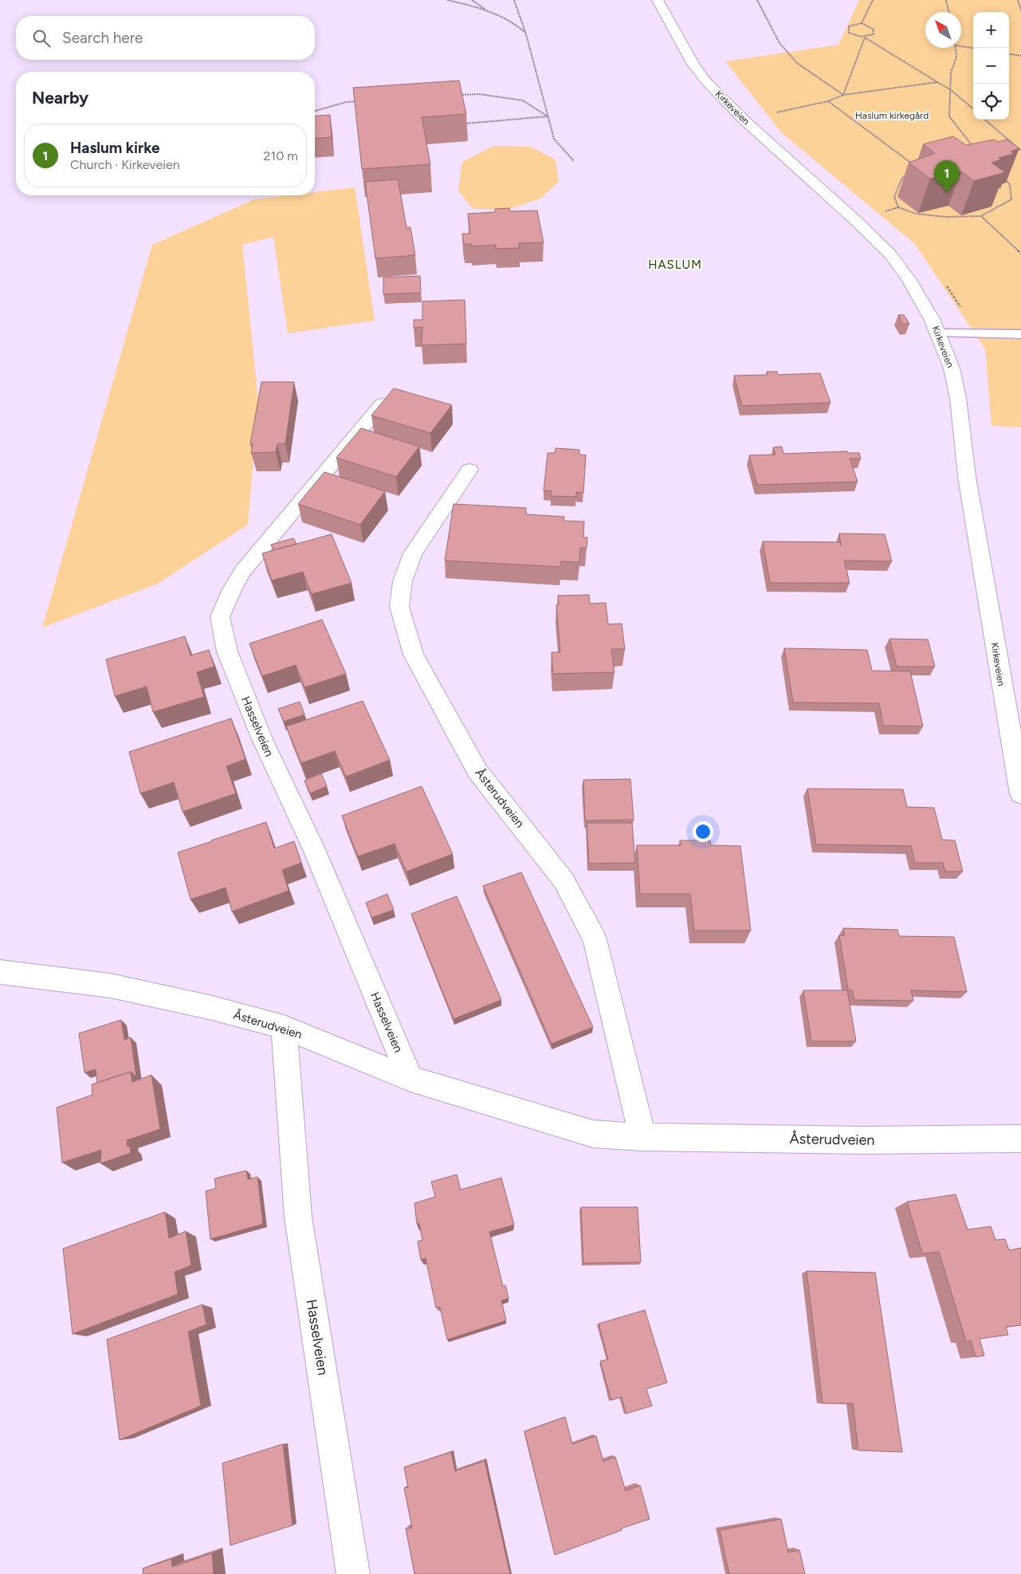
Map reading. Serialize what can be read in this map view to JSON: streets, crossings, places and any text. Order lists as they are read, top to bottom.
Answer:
{
  "streets": {
    "street": ["Kirkeveien", "Hasselveien", "Åsterudveien"]
  },
  "crossings": [
    ["Hasselveien", "Åsterudveien"]
  ],
  "districts": ["HASLUM"],
  "parks": ["Haslum kirkegård"],
  "north": "top left",
  "page": {
    "map_buttons": ["+", "−"],
    "search": "Search here",
    "heading": "Nearby",
    "list": [
      {
        "mark": "1",
        "name": "Haslum kirke",
        "note": "Church · Kirkeveien",
        "value": "210 m"
      }
    ],
    "pins": "1"
  }
}
